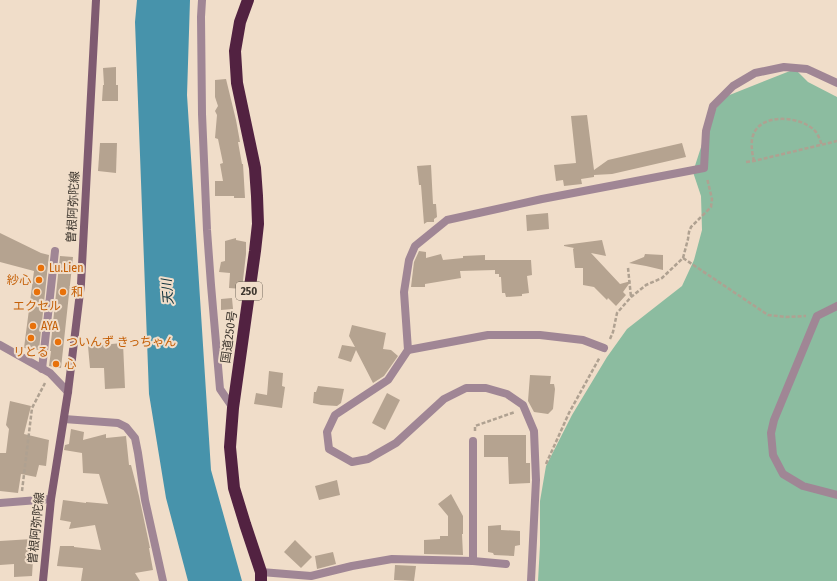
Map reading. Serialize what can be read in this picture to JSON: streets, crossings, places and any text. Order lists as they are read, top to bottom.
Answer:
{
  "streets": {
    "highway": ["250", "国道250号"],
    "main road": ["曽根阿弥陀線"]
  },
  "water": ["天川"],
  "places": [
    "Lu.Lien",
    "紗心",
    "エクセル",
    "和",
    "AYA",
    "リとる",
    "ついんず きっちゃん",
    "心"
  ]
}
